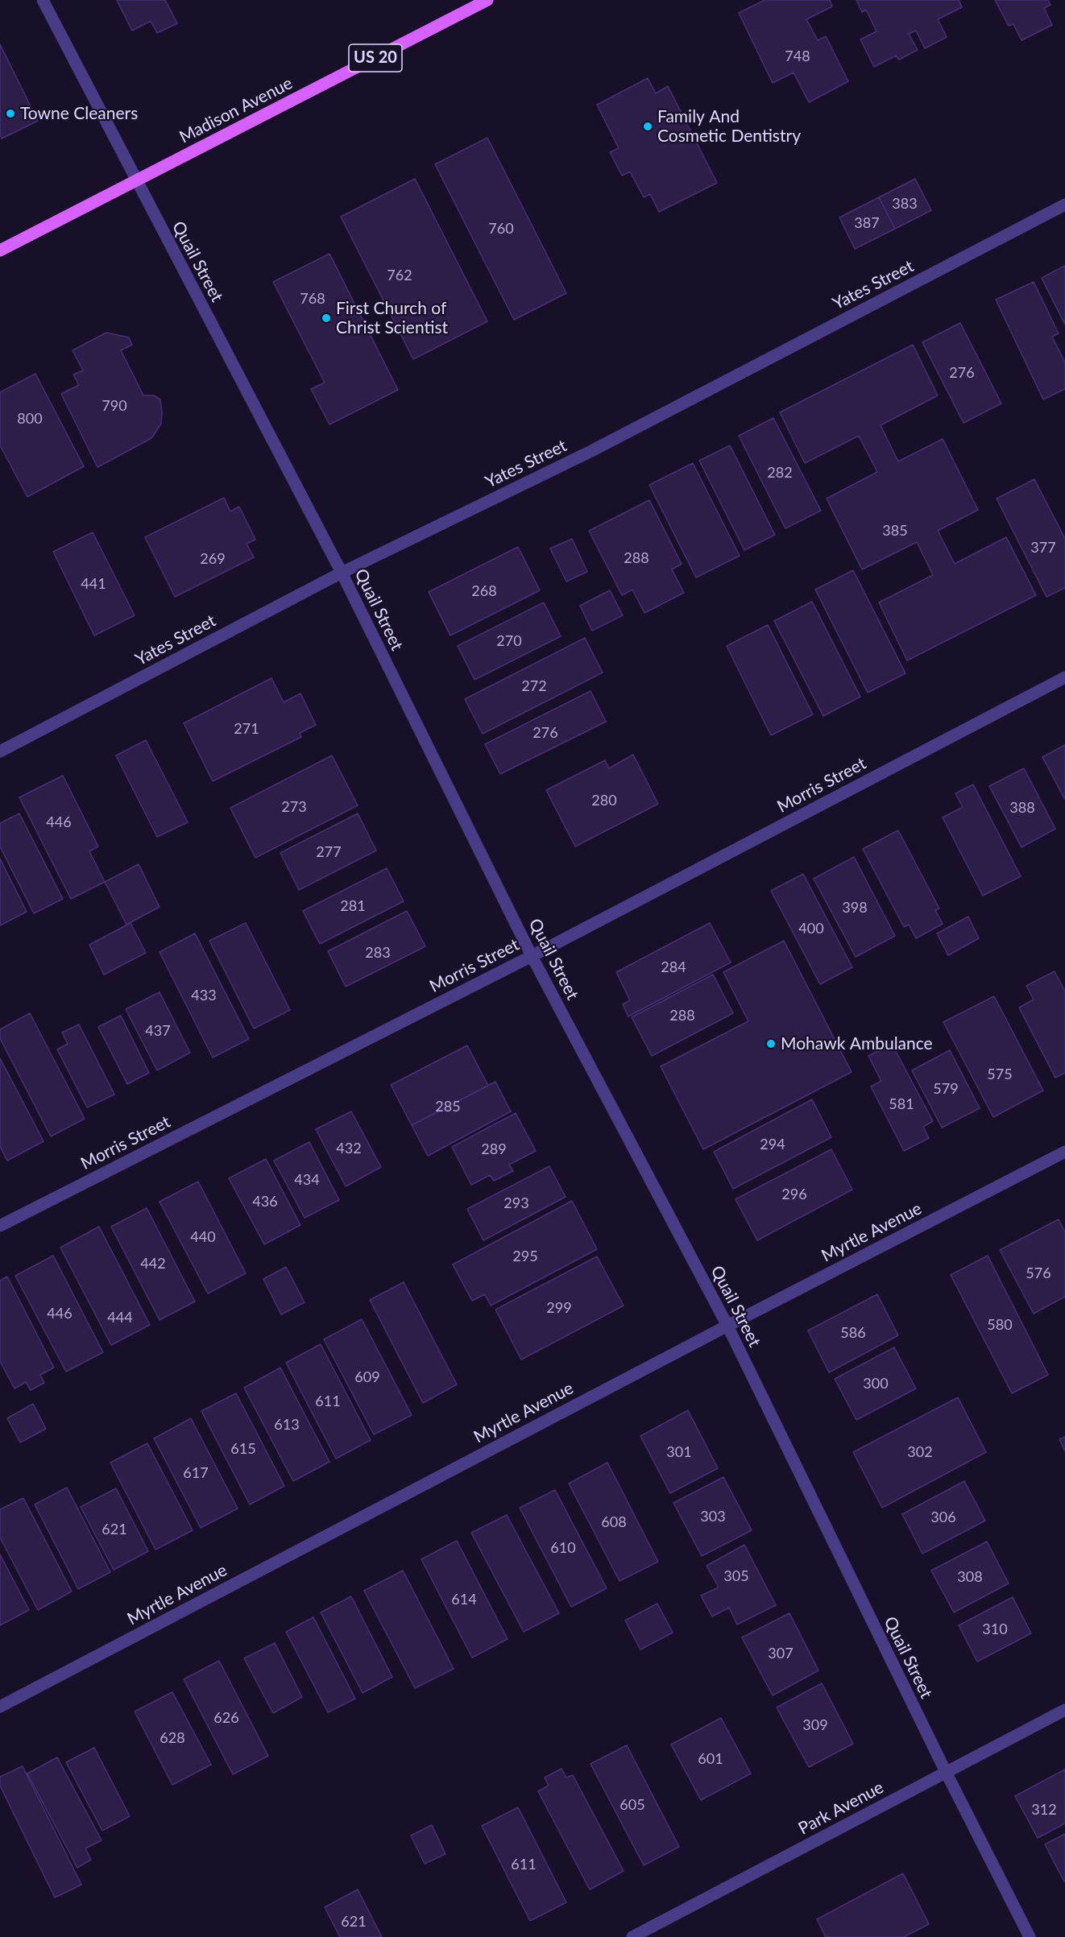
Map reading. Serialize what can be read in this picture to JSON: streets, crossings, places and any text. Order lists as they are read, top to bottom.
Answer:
{
  "streets": {
    "main road": ["US 20", "Madison Avenue"],
    "street": [
      "Quail Street",
      "Yates Street",
      "Morris Street",
      "Myrtle Avenue",
      "Park Avenue"
    ]
  },
  "crossings": [
    ["Madison Avenue", "Quail Street"],
    ["Quail Street", "Yates Street"],
    ["Quail Street", "Morris Street"],
    ["Quail Street", "Myrtle Avenue"],
    ["Quail Street", "Park Avenue"]
  ],
  "places": [
    "Towne Cleaners",
    "Family And Cosmetic Dentistry",
    "First Church of Christ Scientist",
    "Mohawk Ambulance"
  ],
  "house_numbers": [
    "748",
    "383",
    "387",
    "760",
    "762",
    "768",
    "276",
    "790",
    "800",
    "282",
    "385",
    "377",
    "288",
    "269",
    "441",
    "268",
    "270",
    "272",
    "271",
    "276",
    "280",
    "273",
    "388",
    "446",
    "277",
    "281",
    "398",
    "400",
    "283",
    "284",
    "433",
    "288",
    "437",
    "575",
    "579",
    "581",
    "285",
    "294",
    "432",
    "289",
    "434",
    "296",
    "436",
    "293",
    "440",
    "295",
    "442",
    "576",
    "299",
    "446",
    "444",
    "580",
    "586",
    "609",
    "300",
    "611",
    "613",
    "615",
    "301",
    "302",
    "617",
    "303",
    "306",
    "608",
    "621",
    "610",
    "305",
    "308",
    "614",
    "310",
    "307",
    "626",
    "309",
    "628",
    "601",
    "605",
    "312",
    "611",
    "621"
  ]
}
